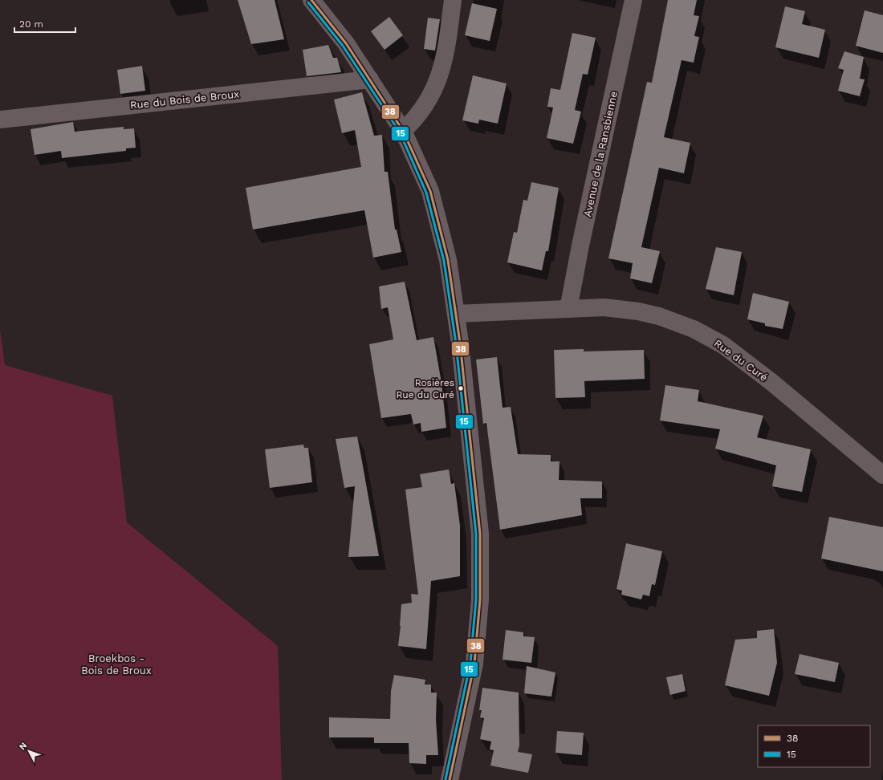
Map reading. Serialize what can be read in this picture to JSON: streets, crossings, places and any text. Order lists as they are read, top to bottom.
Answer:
{
  "streets": {
    "street": ["Rue du Bois de Broux", "Avenue de la Ransbienne", "Rue du Curé"]
  },
  "crossings": [
    ["Avenue de la Ransbienne", "Rue du Curé"]
  ],
  "parks": ["Broekbos - Bois de Broux"],
  "places": ["Rosières Rue du Curé"],
  "lines": ["transit line 38", "transit line 15"],
  "legend": ["38", "15"],
  "scale_bar": "20 m",
  "north": "top left"
}
